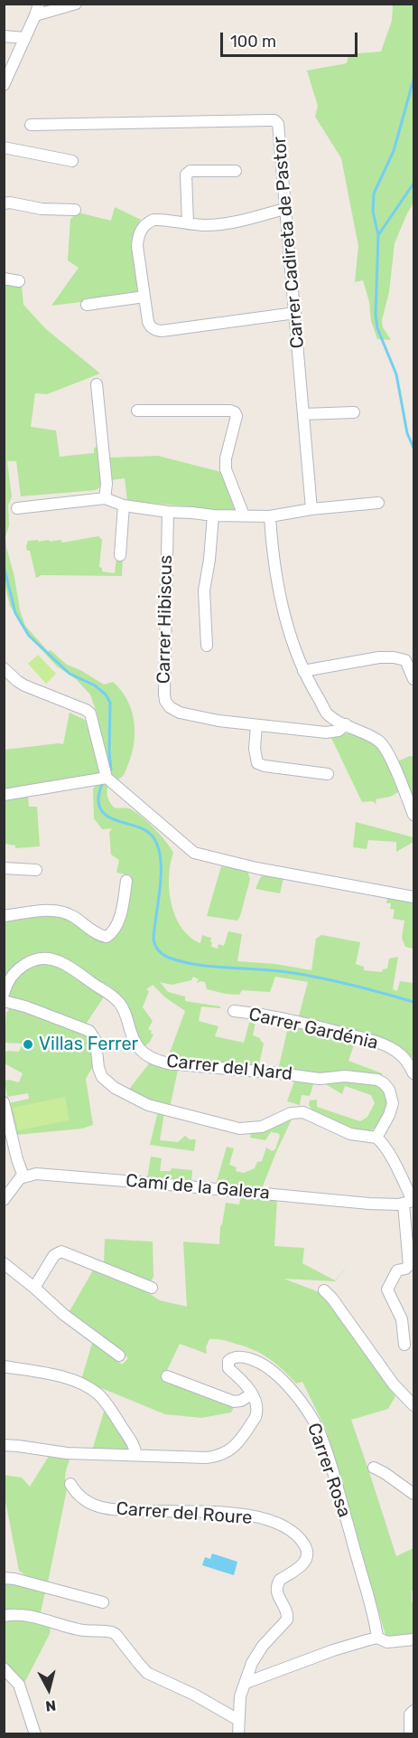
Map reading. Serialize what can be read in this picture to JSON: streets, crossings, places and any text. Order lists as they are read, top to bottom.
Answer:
{
  "streets": {
    "street": [
      "Carrer Cadireta de Pastor",
      "Carrer Hibiscus",
      "Carrer Gardénia",
      "Carrer del Nard",
      "Camí de la Galera",
      "Carrer Rosa",
      "Carrer del Roure"
    ]
  },
  "places": ["Villas Ferrer"],
  "scale_bar": "100 m",
  "north": "bottom"
}
